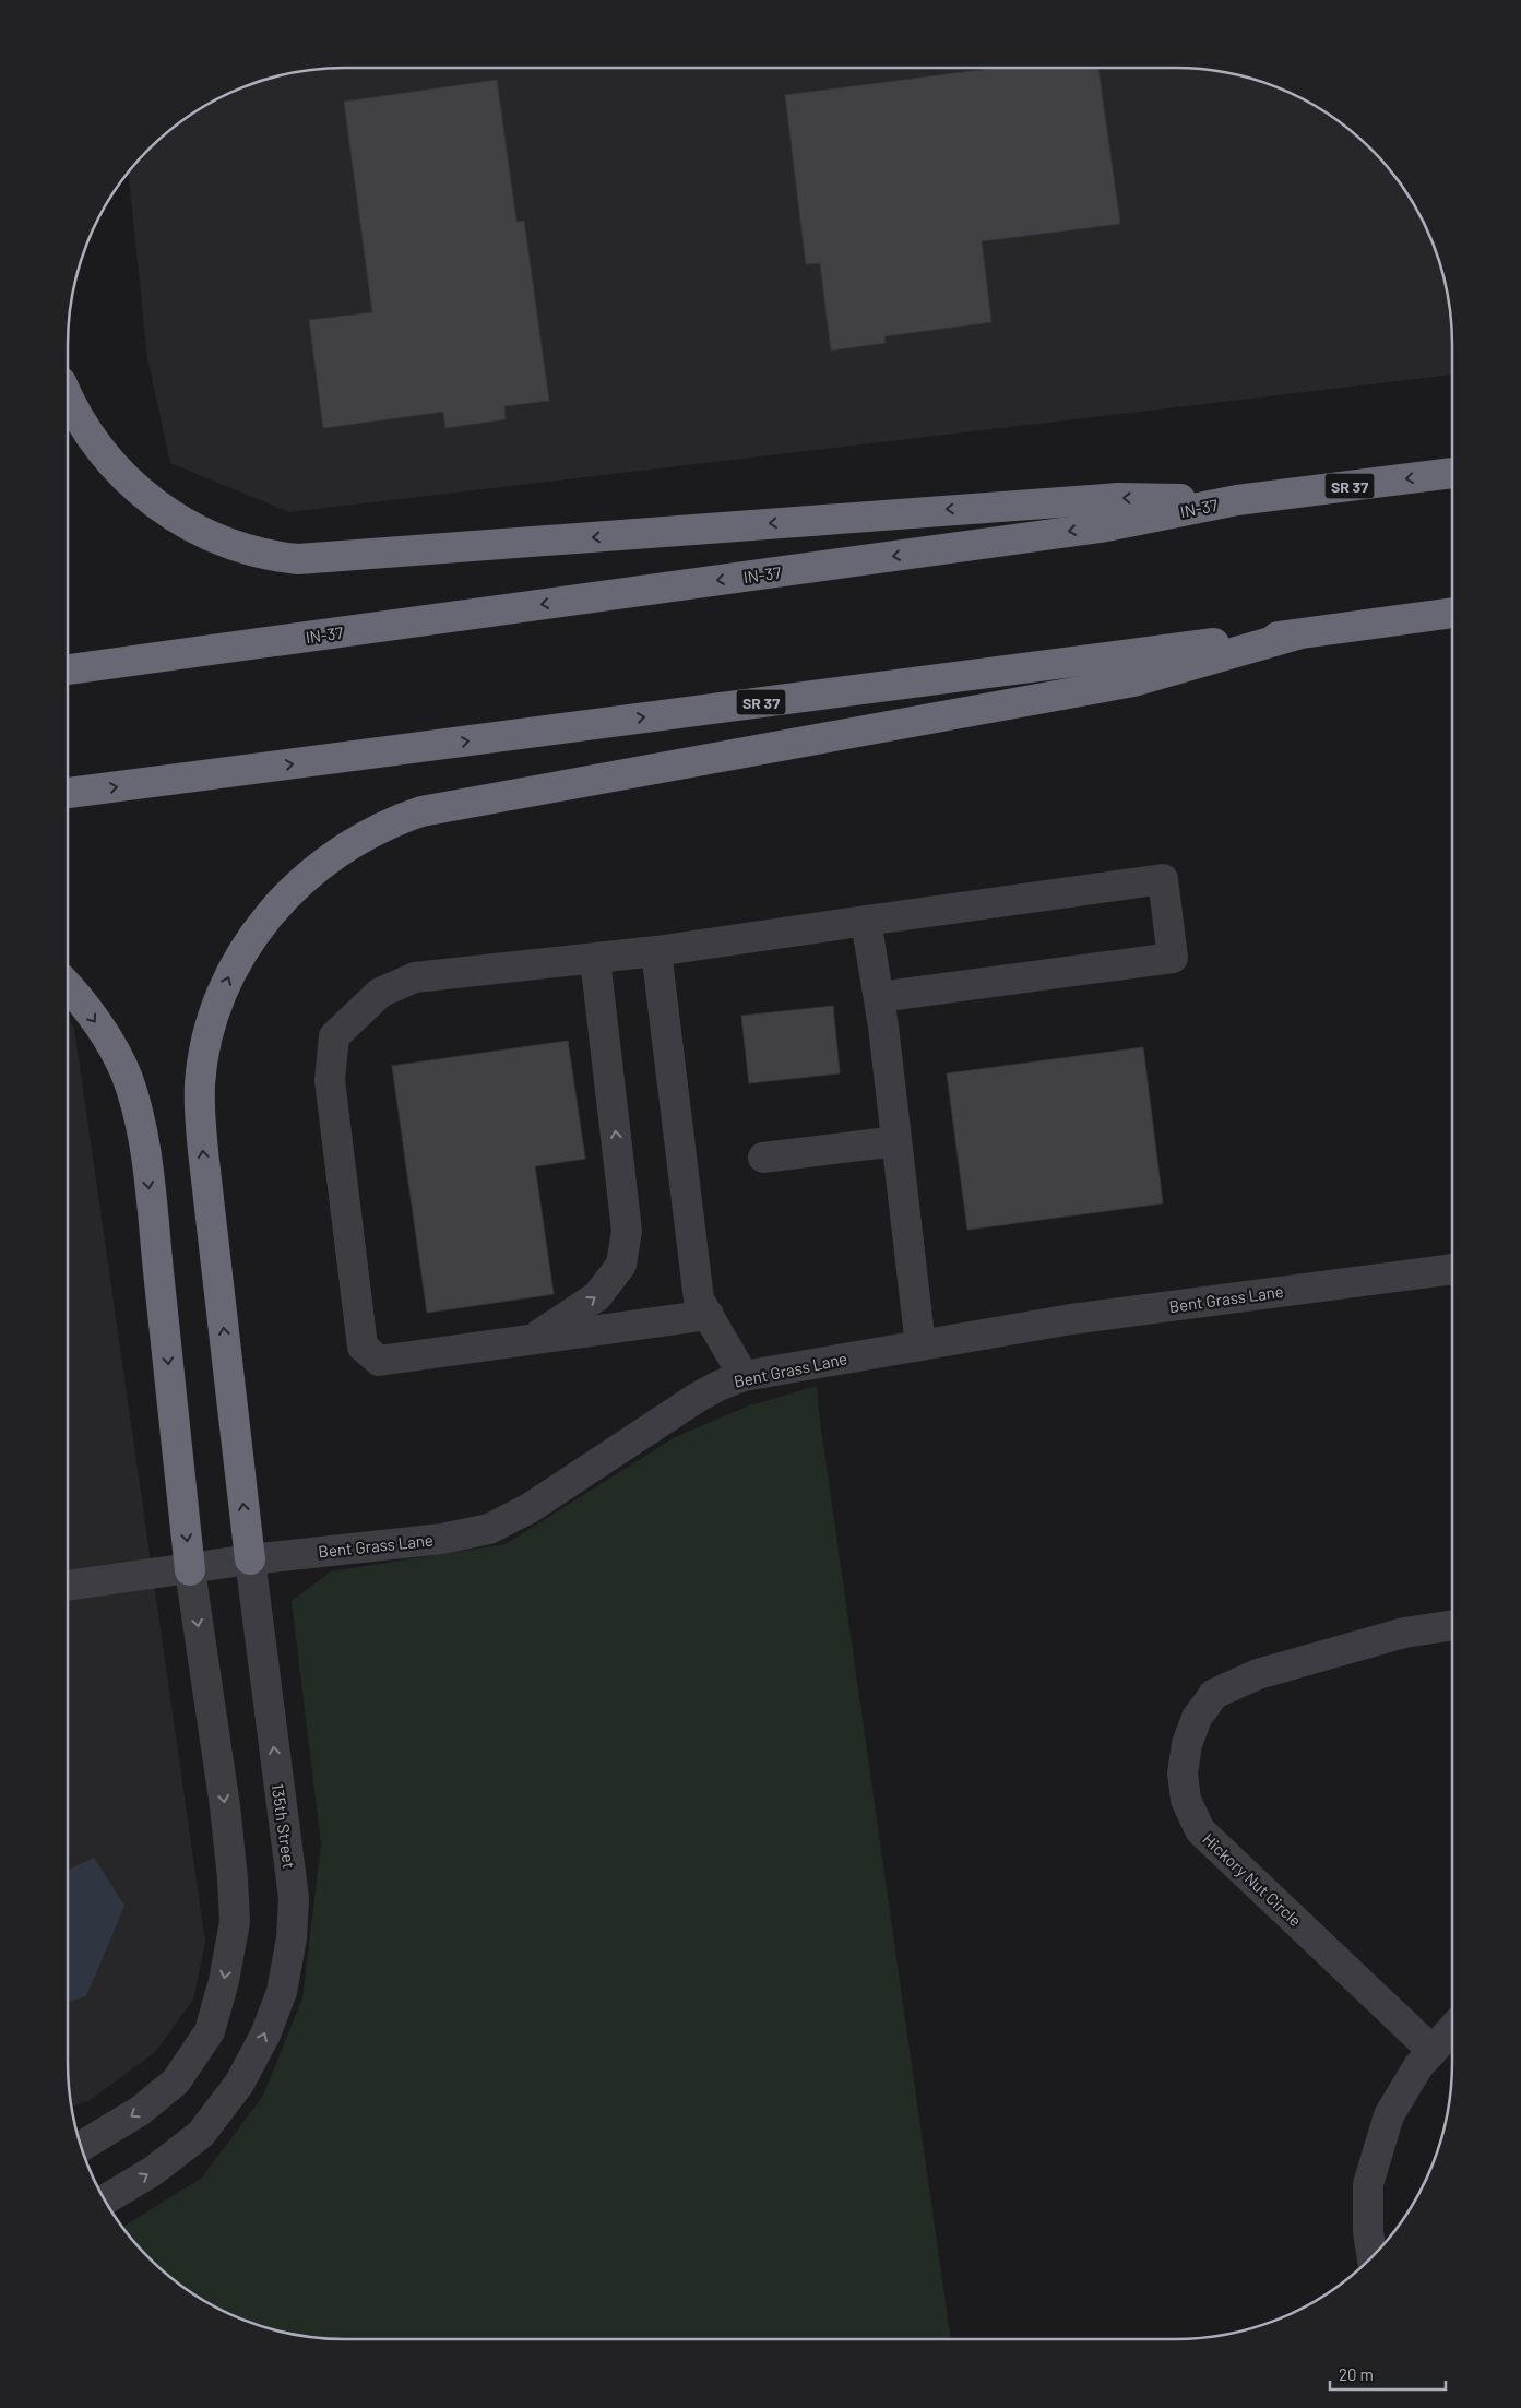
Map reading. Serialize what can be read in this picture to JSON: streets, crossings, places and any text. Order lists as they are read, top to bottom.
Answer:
{
  "streets": {
    "highway": ["SR 37", "IN-37"],
    "street": ["Bent Grass Lane", "135th Street", "Hickory Nut Circle"]
  },
  "crossings": [
    ["Bent Grass Lane", "135th Street"]
  ],
  "scale_bar": "20 m"
}
